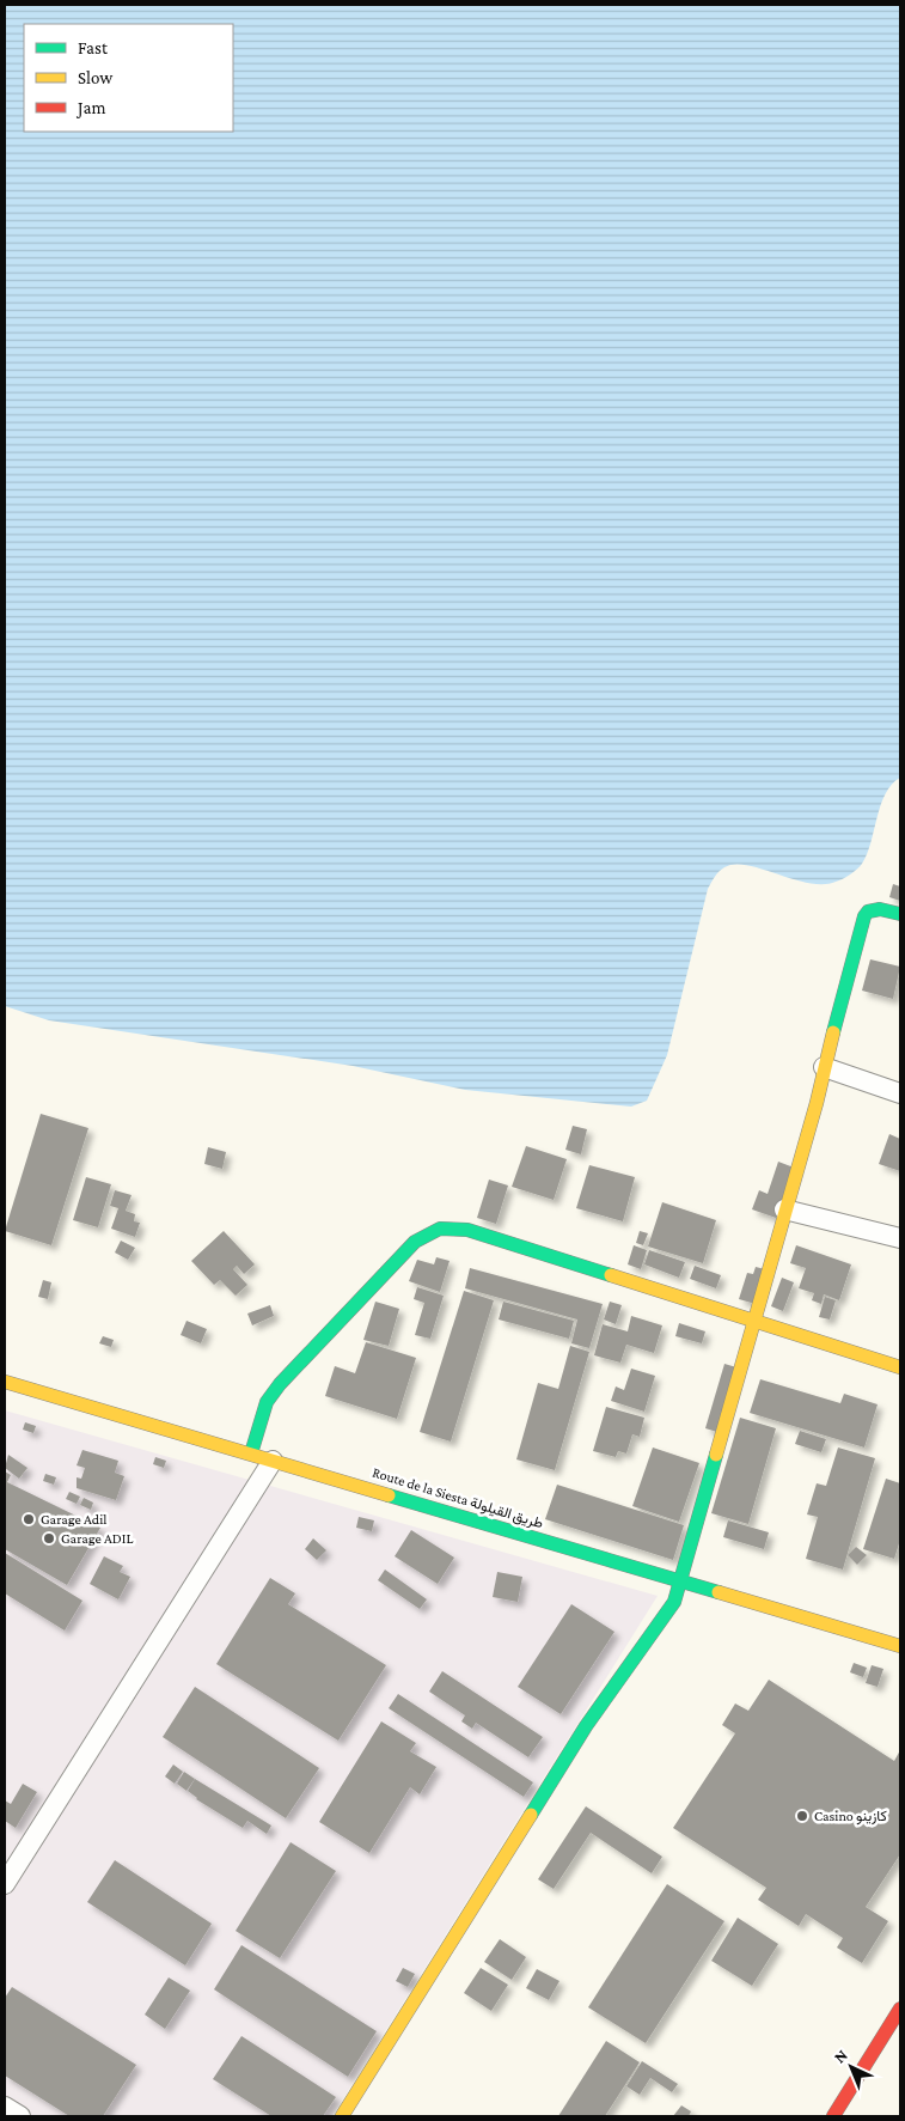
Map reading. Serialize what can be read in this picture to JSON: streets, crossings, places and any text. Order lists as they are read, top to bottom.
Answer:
{
  "streets": {
    "street": ["Route de la Siesta طريق القيلولة"]
  },
  "places": ["Garage Adil", "Garage ADIL", "Casino كازينو"],
  "legend": ["Fast", "Slow", "Jam"],
  "north": "top left"
}
